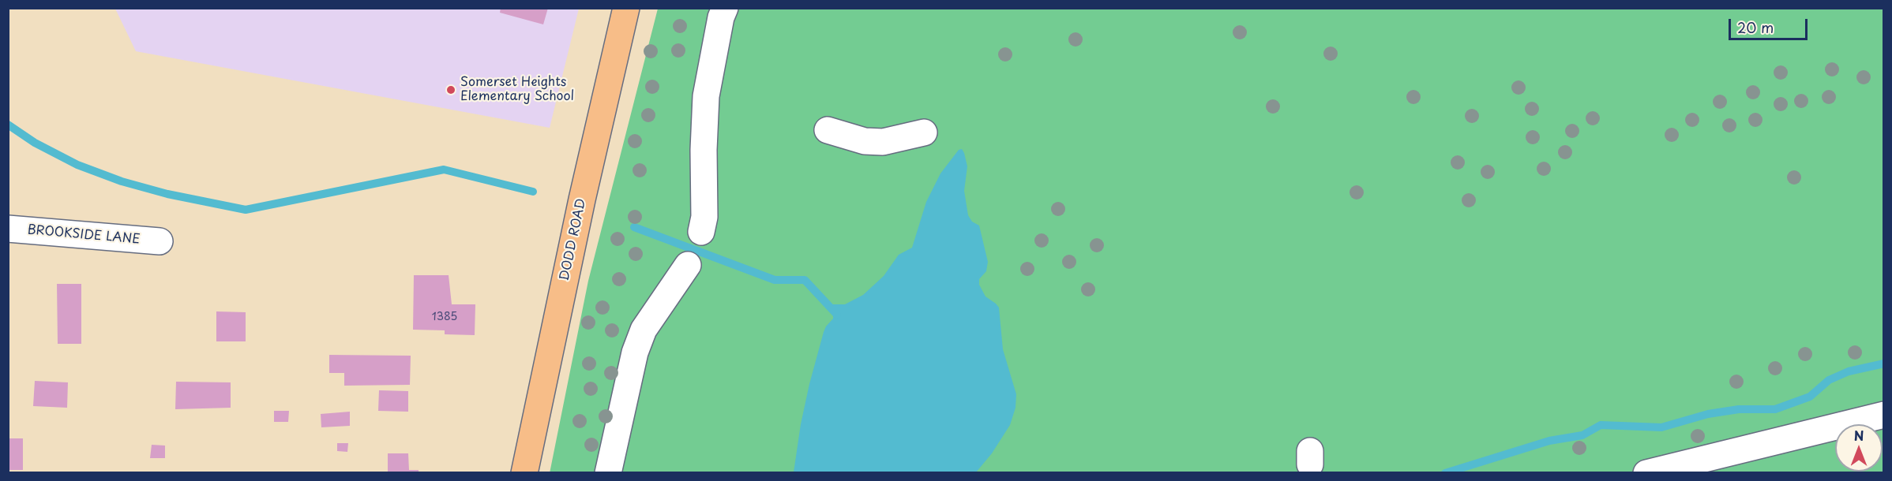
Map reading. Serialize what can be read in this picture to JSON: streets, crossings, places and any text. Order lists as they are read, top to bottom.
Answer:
{
  "streets": {
    "main road": ["DODD ROAD"],
    "street": ["BROOKSIDE LANE"]
  },
  "places": ["Somerset Heights Elementary School"],
  "house_numbers": ["1385"],
  "scale_bar": "20 m",
  "north": "top"
}
